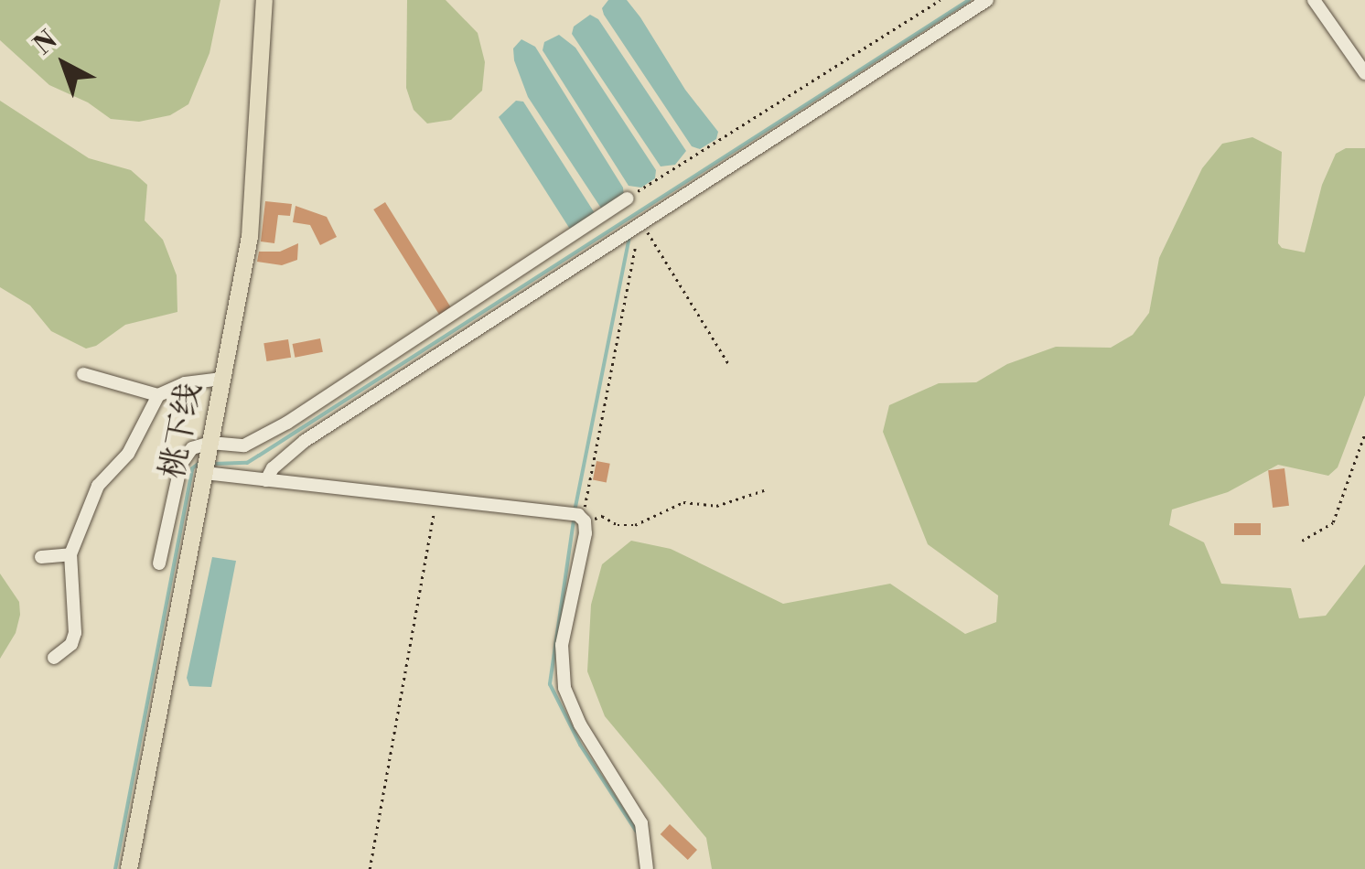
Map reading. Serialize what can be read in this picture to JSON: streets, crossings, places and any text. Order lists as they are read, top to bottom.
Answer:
{
  "streets": {
    "main road": ["桃下线"]
  },
  "north": "top left"
}
